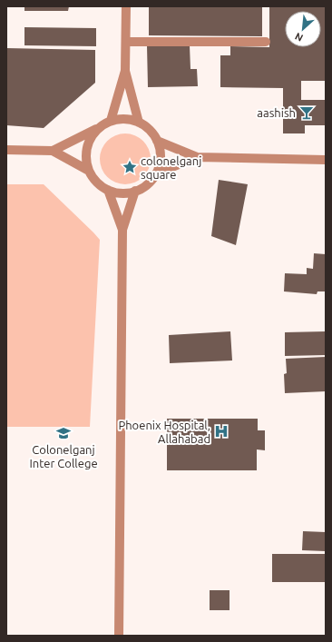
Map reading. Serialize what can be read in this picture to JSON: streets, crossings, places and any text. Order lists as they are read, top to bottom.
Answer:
{
  "places": {
    "bar": ["aashish"],
    "place": ["colonelganj square"],
    "hospital": ["Phoenix Hospital, Allahabad"],
    "school or university": ["Colonelganj Inter College"]
  },
  "north": "bottom left"
}
